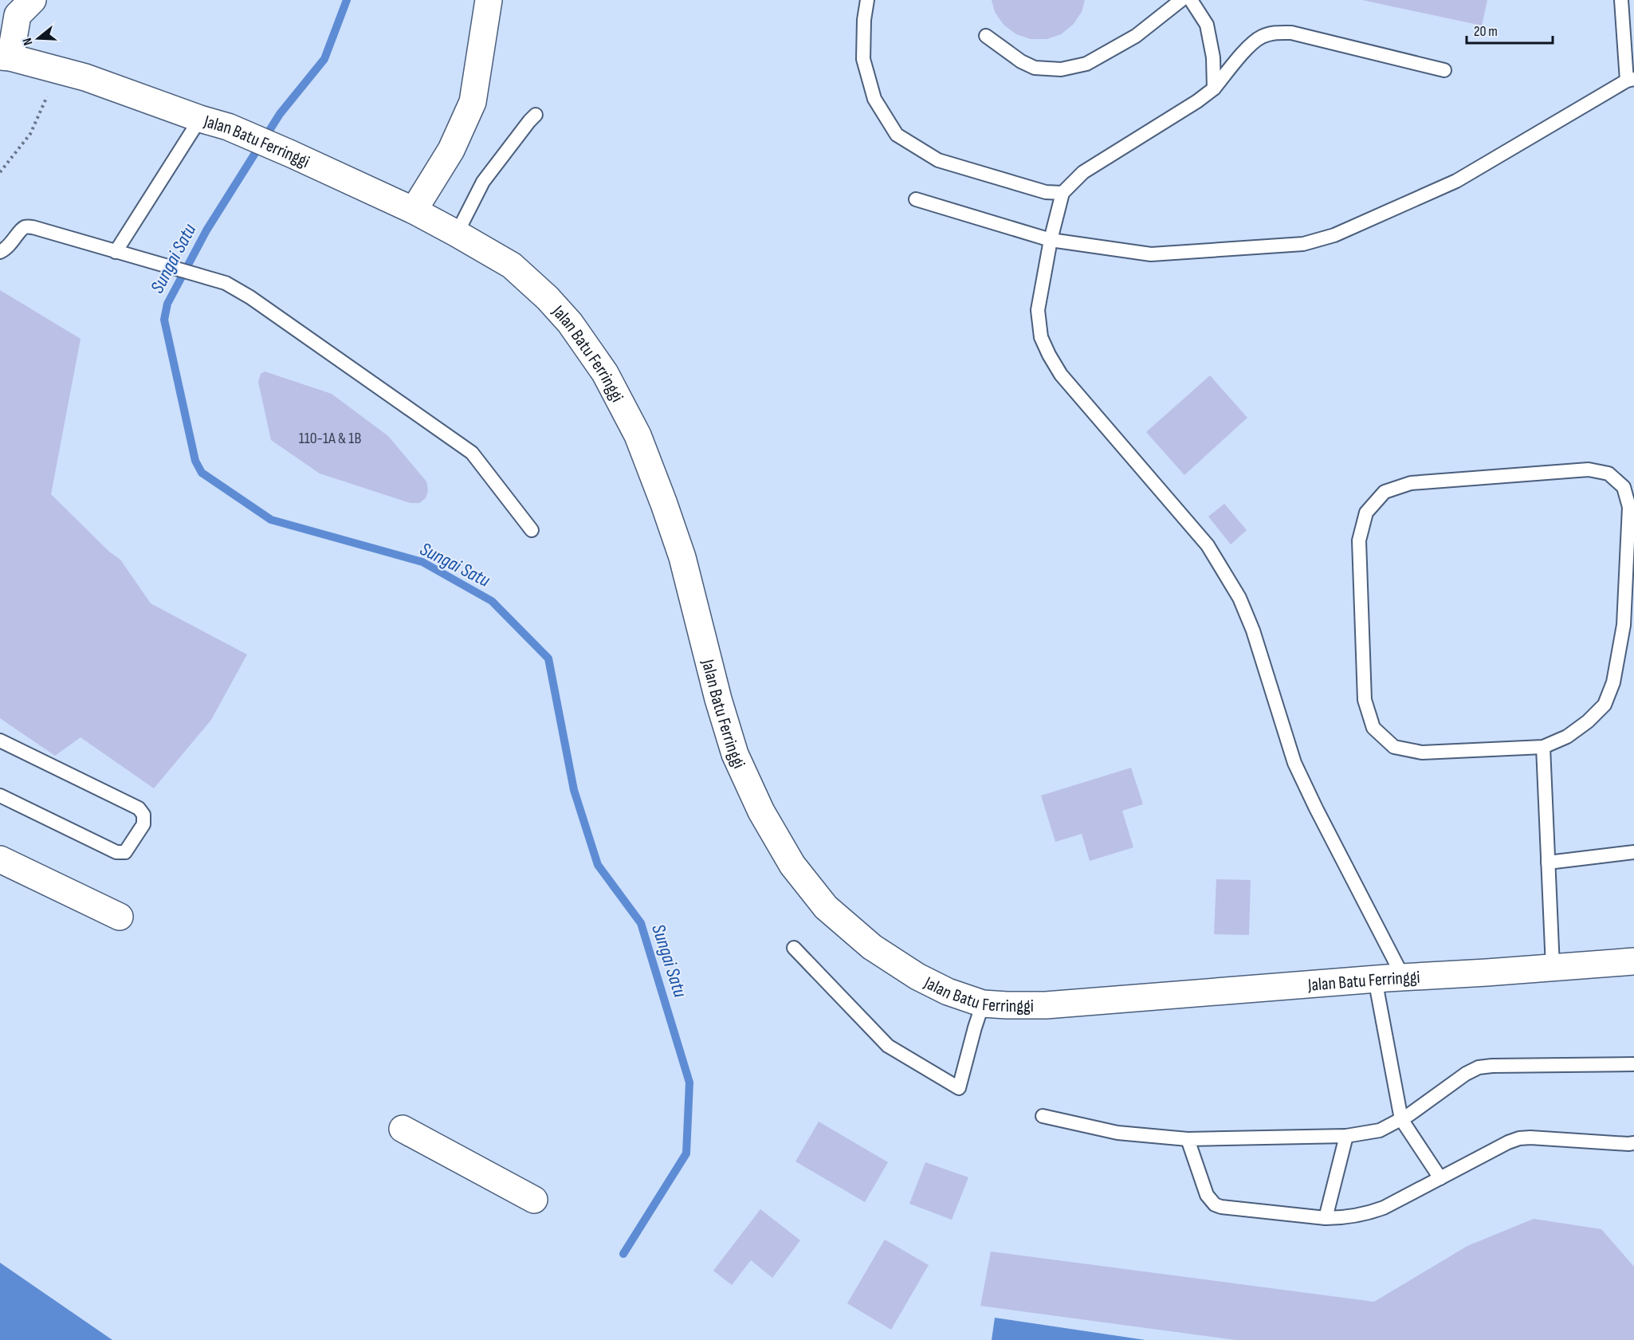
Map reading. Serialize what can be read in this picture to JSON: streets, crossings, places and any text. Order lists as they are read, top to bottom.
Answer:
{
  "streets": {
    "main road": ["Jalan Batu Ferringgi"]
  },
  "water": ["Sungai Satu"],
  "house_numbers": ["110-1A & 1B"],
  "scale_bar": "20 m",
  "north": "left"
}
